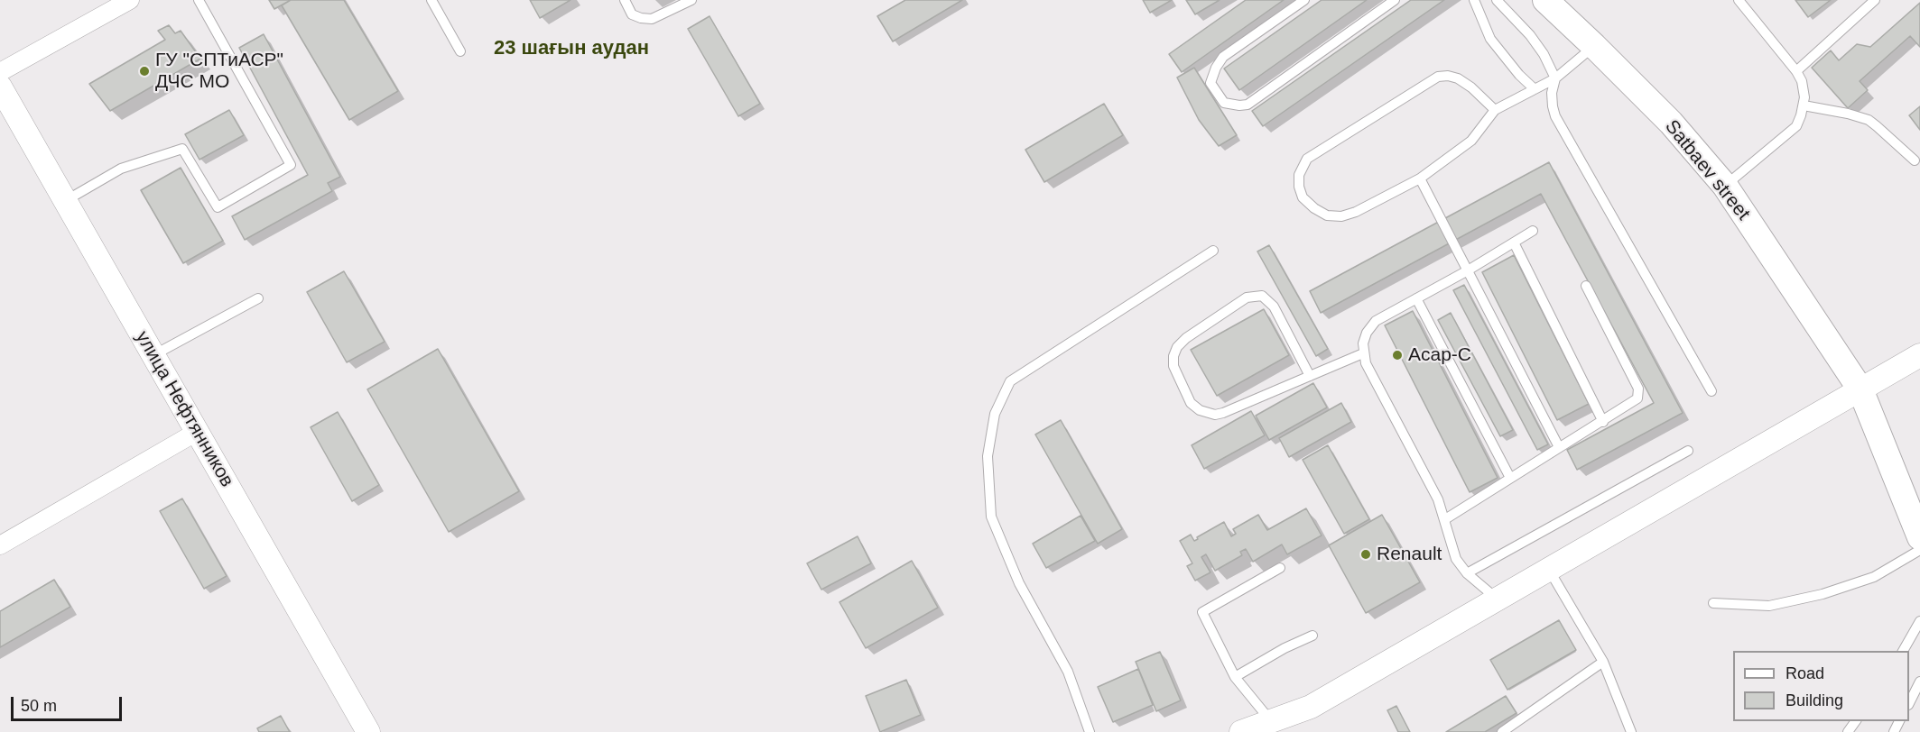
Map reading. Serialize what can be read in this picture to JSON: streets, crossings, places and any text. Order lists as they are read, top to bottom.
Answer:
{
  "streets": {
    "main road": ["Satbaev street"],
    "street": ["улица Нефтянников"]
  },
  "districts": ["23 шағын аудан"],
  "places": ["ГУ \"СПТиАСР\" ДЧС МО", "Асар-С", "Renault"],
  "legend": ["Road", "Building"],
  "scale_bar": "50 m"
}
